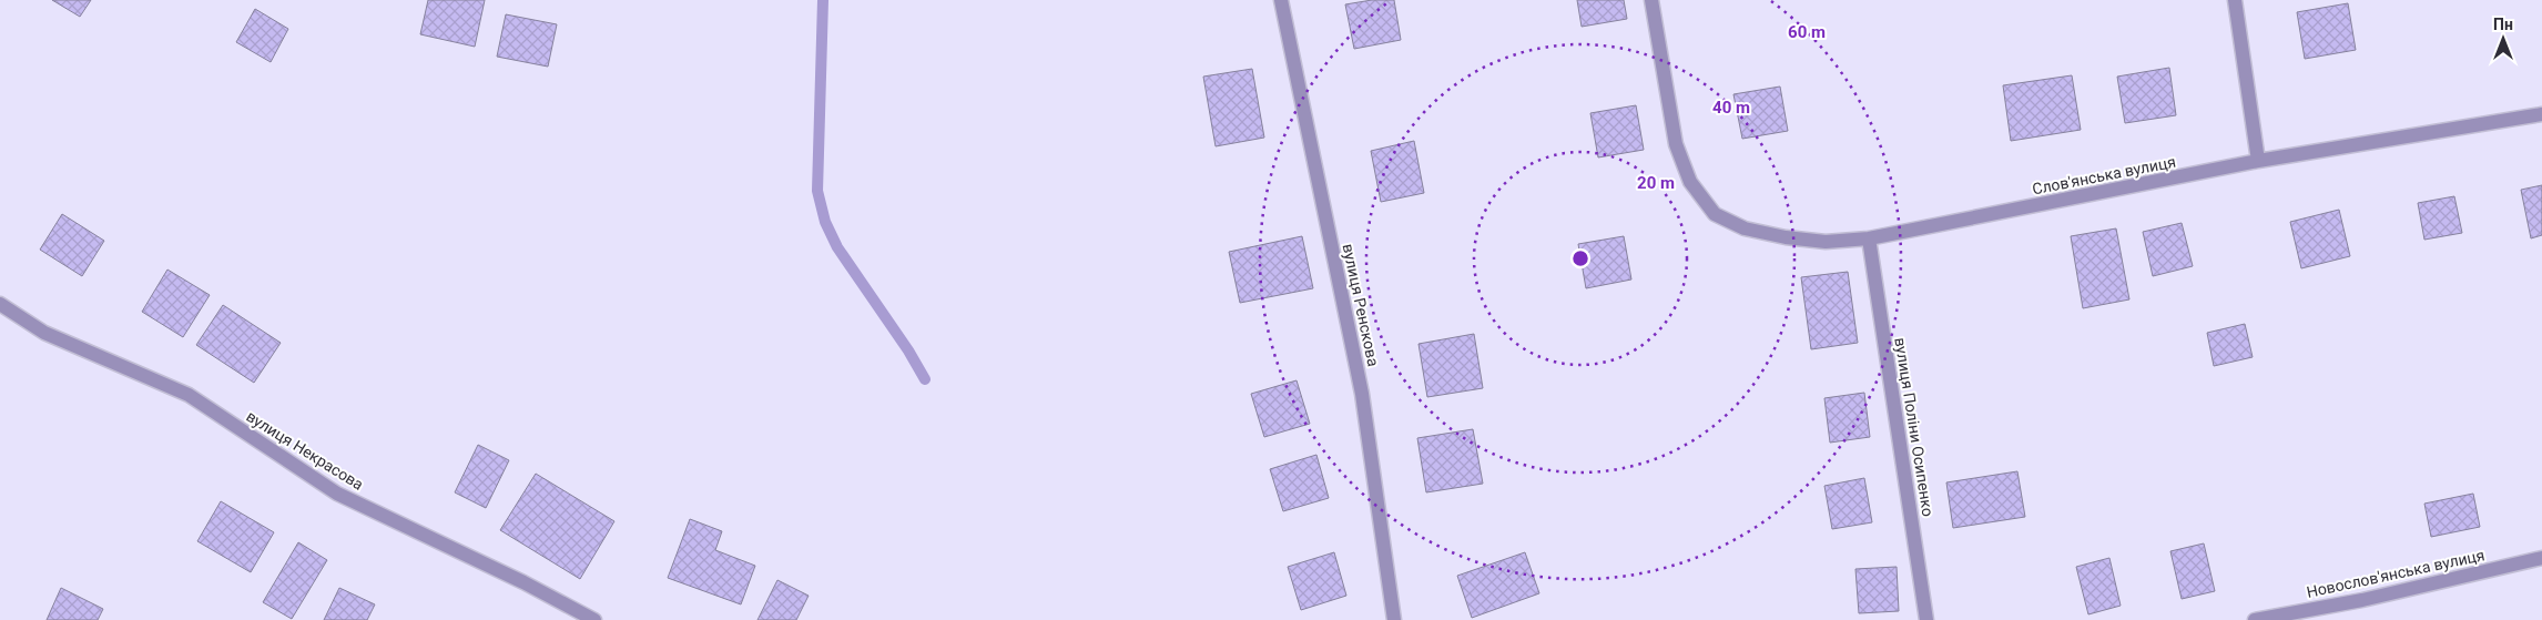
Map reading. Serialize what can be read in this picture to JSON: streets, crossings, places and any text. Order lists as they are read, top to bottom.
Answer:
{
  "streets": {
    "street": [
      "Слов'янська вулиця",
      "вулиця Ренскова",
      "вулиця Поліни Осипенко",
      "вулиця Некрасова",
      "Новослов'янська вулиця"
    ]
  },
  "crossings": [
    ["Слов'янська вулиця", "вулиця Поліни Осипенко"]
  ],
  "north": "top",
  "rings": ["60 m", "40 m", "20 m"]
}
